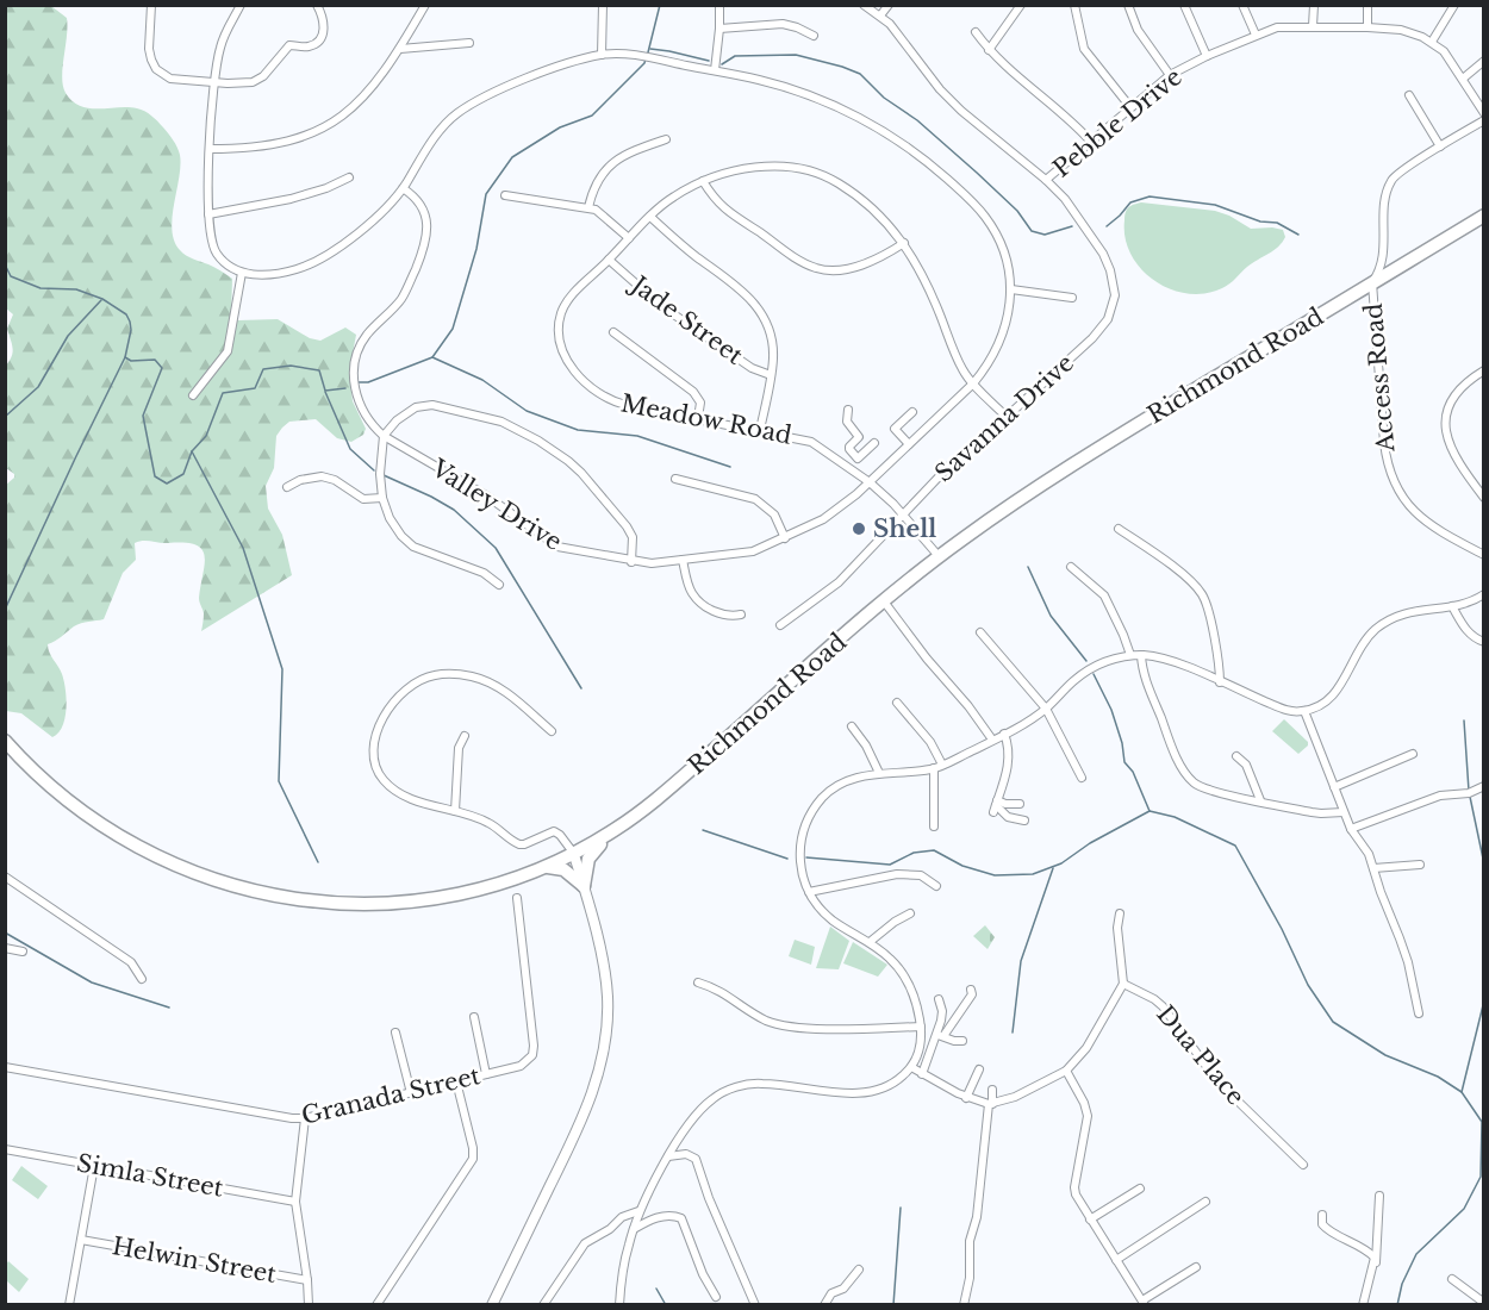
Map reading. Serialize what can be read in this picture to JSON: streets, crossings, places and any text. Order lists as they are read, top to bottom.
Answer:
{
  "streets": {
    "highway": ["Richmond Road"],
    "street": [
      "Pebble Drive",
      "Jade Street",
      "Access Road",
      "Savanna Drive",
      "Meadow Road",
      "Valley Drive",
      "Dua Place",
      "Granada Street",
      "Simla Street",
      "Helwin Street"
    ]
  },
  "crossings": [
    ["Pebble Drive", "Savanna Drive"],
    ["Jade Street", "Meadow Road"],
    ["Richmond Road", "Access Road"],
    ["Richmond Road", "Meadow Road"],
    ["Savanna Drive", "Meadow Road"],
    ["Meadow Road", "Valley Drive"]
  ],
  "places": ["Shell"]
}
